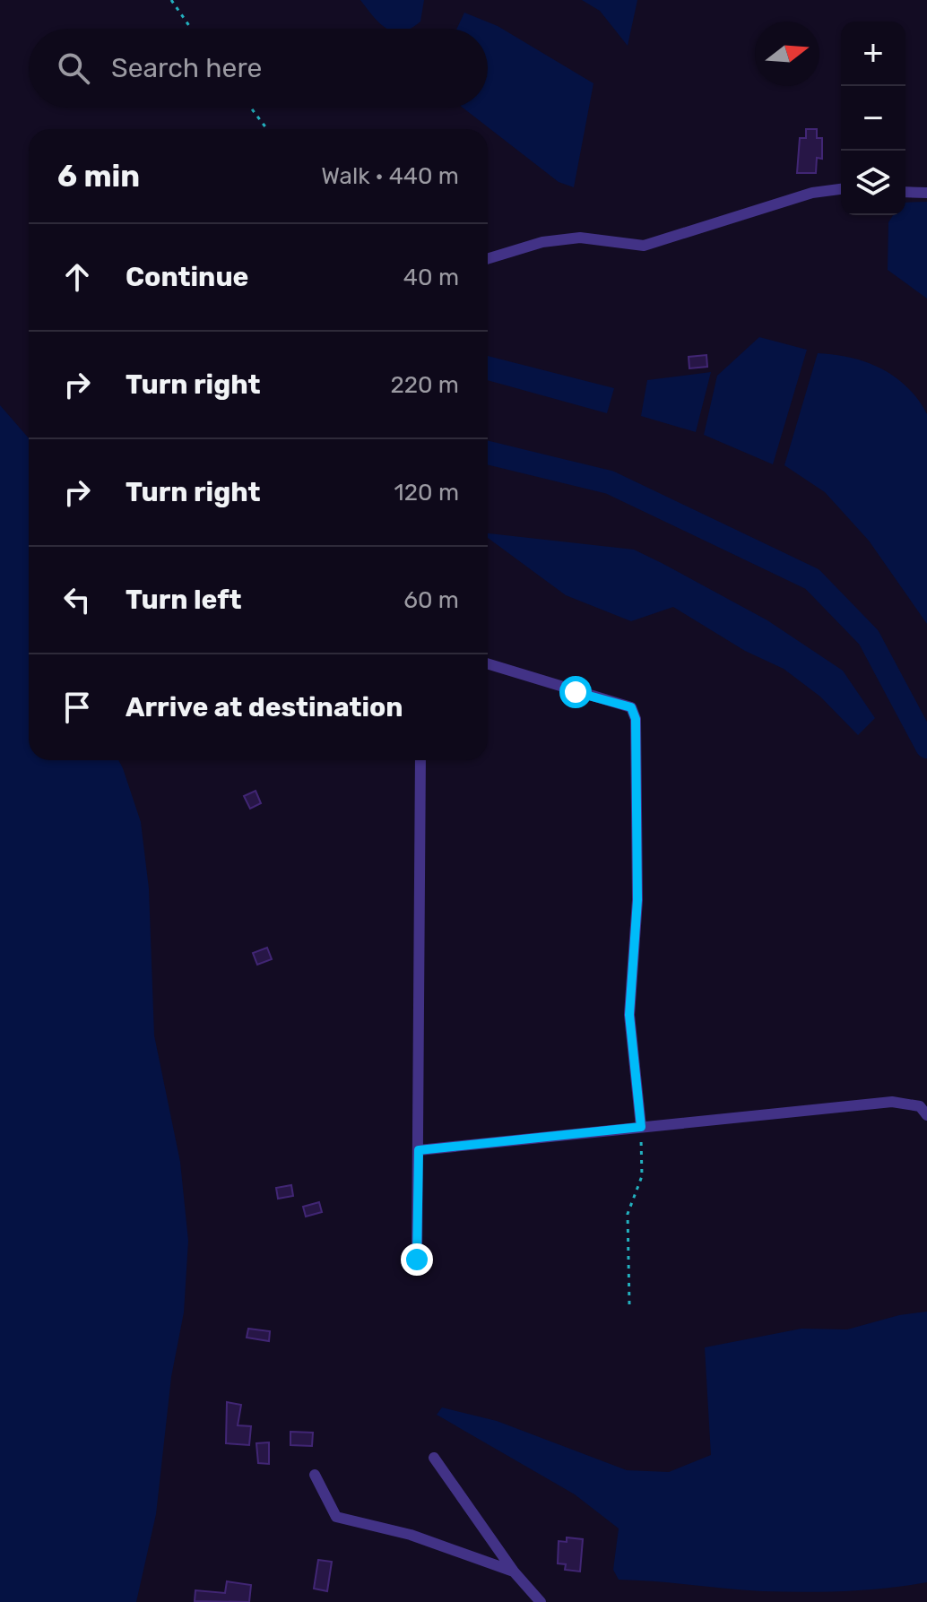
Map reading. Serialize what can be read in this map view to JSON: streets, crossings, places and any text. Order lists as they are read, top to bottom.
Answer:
{
  "north": "right",
  "page": {
    "map_buttons": ["+", "−"],
    "search": "Search here",
    "heading": ["6 min", "Walk · 440 m"],
    "list": [
      ["Continue", "40 m"],
      ["Turn right", "220 m"],
      ["Turn right", "120 m"],
      ["Turn left", "60 m"],
      "Arrive at destination"
    ]
  }
}
